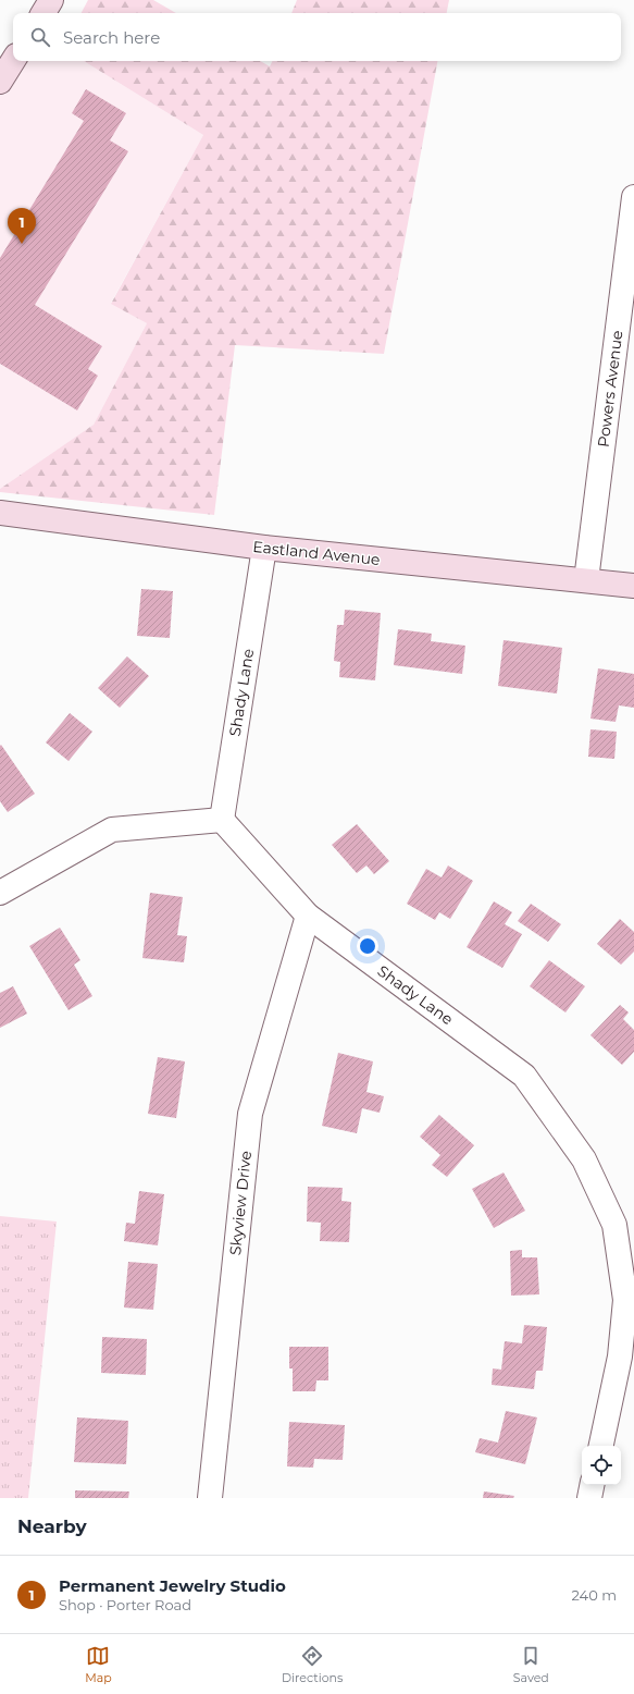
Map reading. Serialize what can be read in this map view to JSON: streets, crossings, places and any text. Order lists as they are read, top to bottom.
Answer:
{
  "streets": {
    "street": [
      "Powers Avenue",
      "Eastland Avenue",
      "Shady Lane",
      "Skyview Drive"
    ]
  },
  "crossings": [
    ["Powers Avenue", "Eastland Avenue"],
    ["Eastland Avenue", "Shady Lane"],
    ["Shady Lane", "Skyview Drive"]
  ],
  "page": {
    "search": "Search here",
    "pins": "1",
    "heading": "Nearby",
    "list": [
      {
        "mark": "1",
        "name": "Permanent Jewelry Studio",
        "note": "Shop · Porter Road",
        "value": "240 m"
      }
    ],
    "nav": ["Map", "Directions", "Saved"]
  }
}
